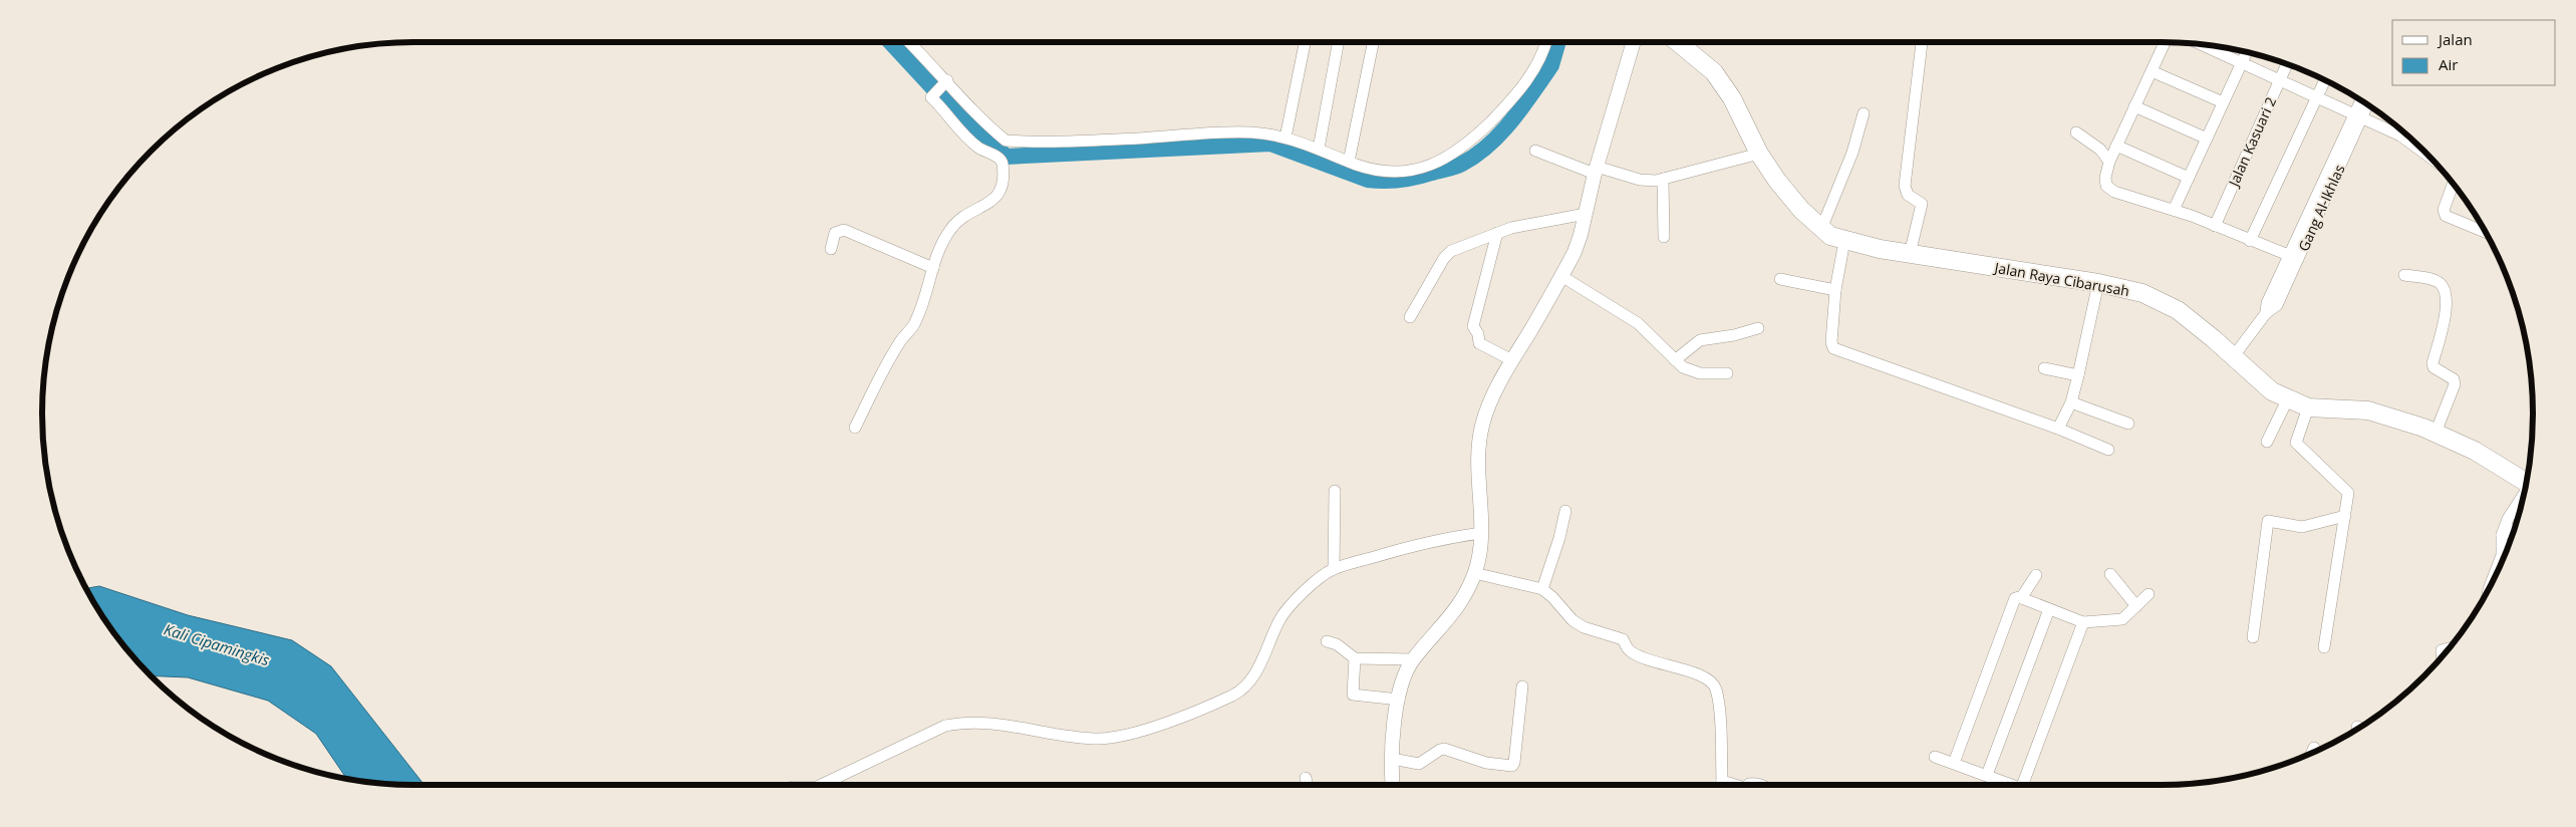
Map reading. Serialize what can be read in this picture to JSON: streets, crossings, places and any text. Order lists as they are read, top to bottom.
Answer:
{
  "streets": {
    "main road": ["Jalan Raya Cibarusah"],
    "street": ["Jalan Kasuari 2", "Gang Al-Ikhlas"]
  },
  "crossings": [
    ["Gang Al-Ikhlas", "Jalan Raya Cibarusah"]
  ],
  "water": ["Kali Cipamingkis"],
  "legend": ["Jalan", "Air"]
}
